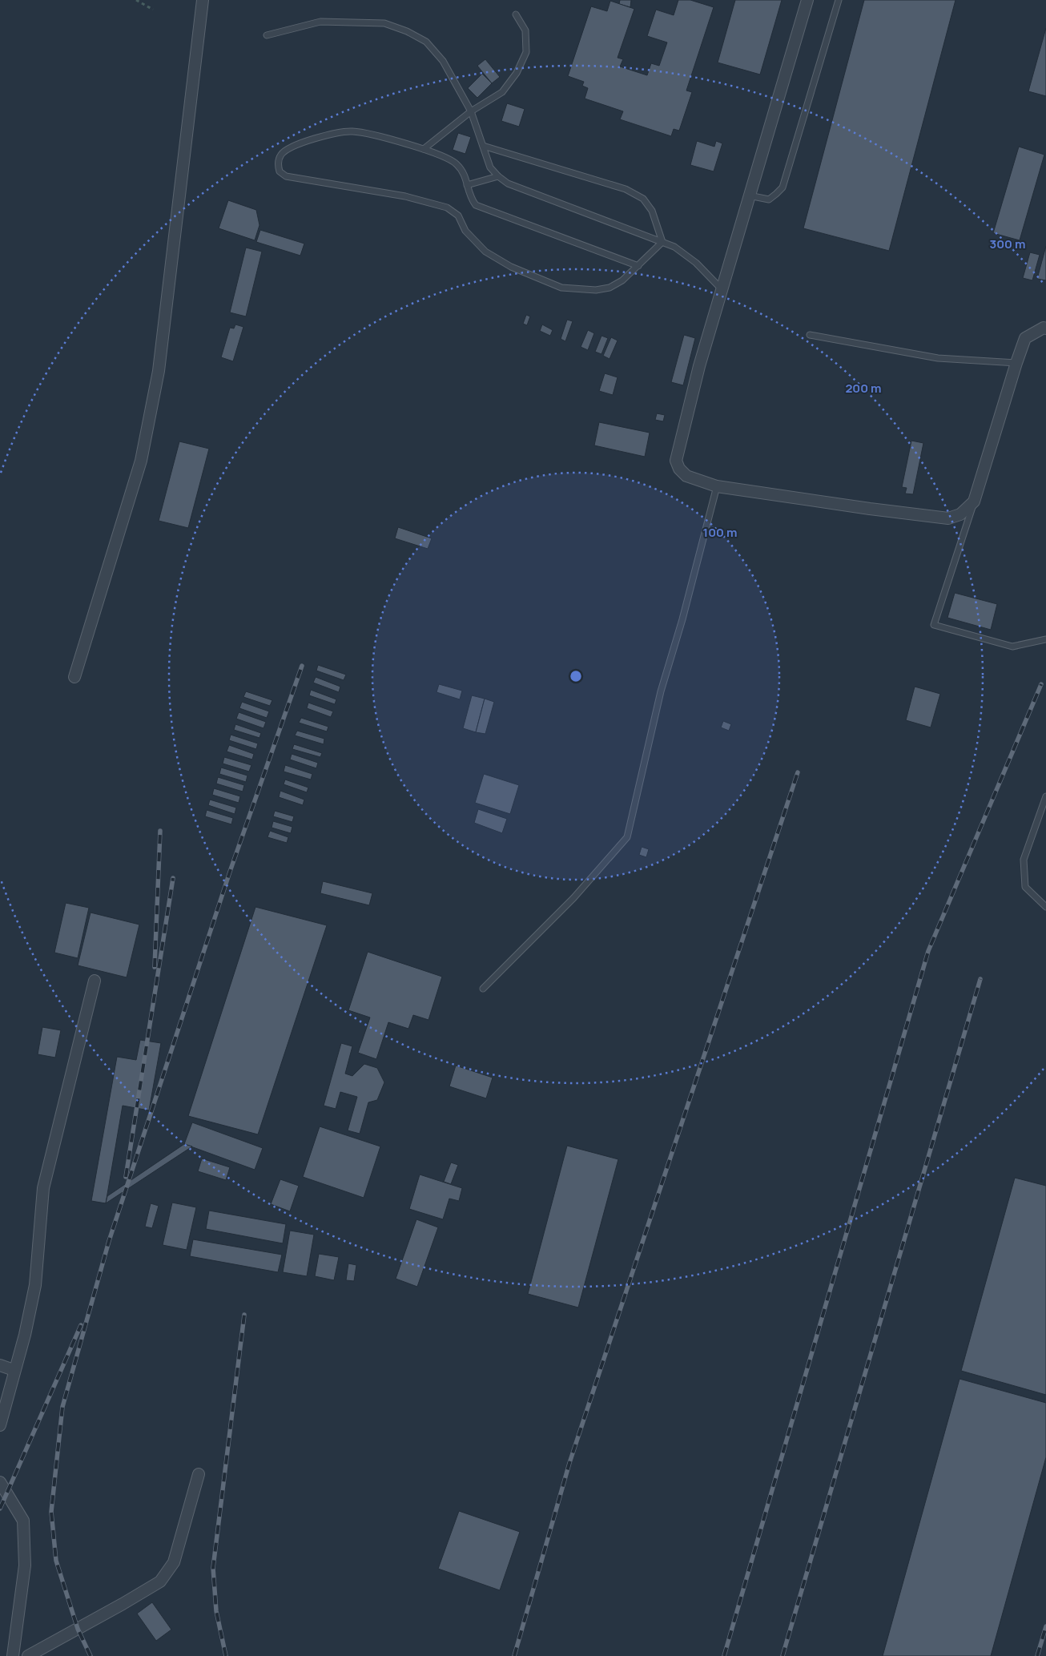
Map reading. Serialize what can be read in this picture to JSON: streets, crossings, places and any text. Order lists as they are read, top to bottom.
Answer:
{
  "rings": ["300 m", "200 m", "100 m"]
}
